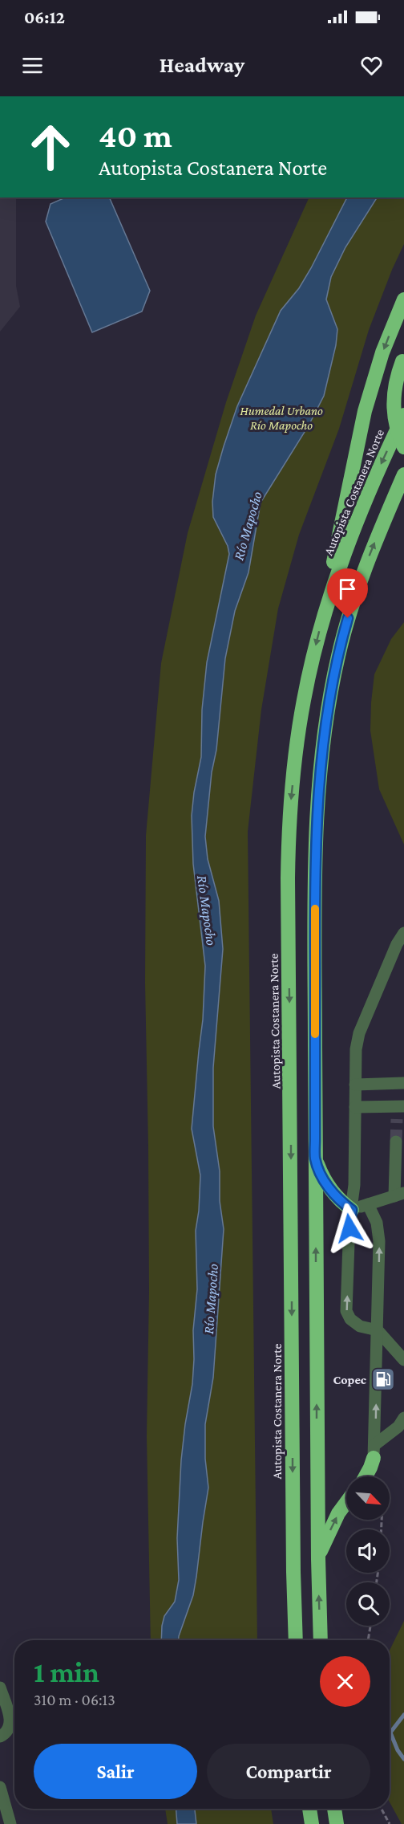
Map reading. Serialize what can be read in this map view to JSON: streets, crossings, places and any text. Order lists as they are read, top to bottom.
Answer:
{
  "streets": {
    "highway": ["Autopista Costanera Norte"]
  },
  "water": ["Río Mapocho"],
  "parks": ["Humedal Urbano Río Mapocho"],
  "places": {
    "fuel station": ["Copec"]
  },
  "north": "bottom right",
  "page": {
    "status": "06:12",
    "header": "Headway",
    "turn": ["40 m", "Autopista Costanera Norte"],
    "heading": ["1 min", "310 m · 06:13"],
    "buttons": ["Salir", "Compartir"]
  }
}
